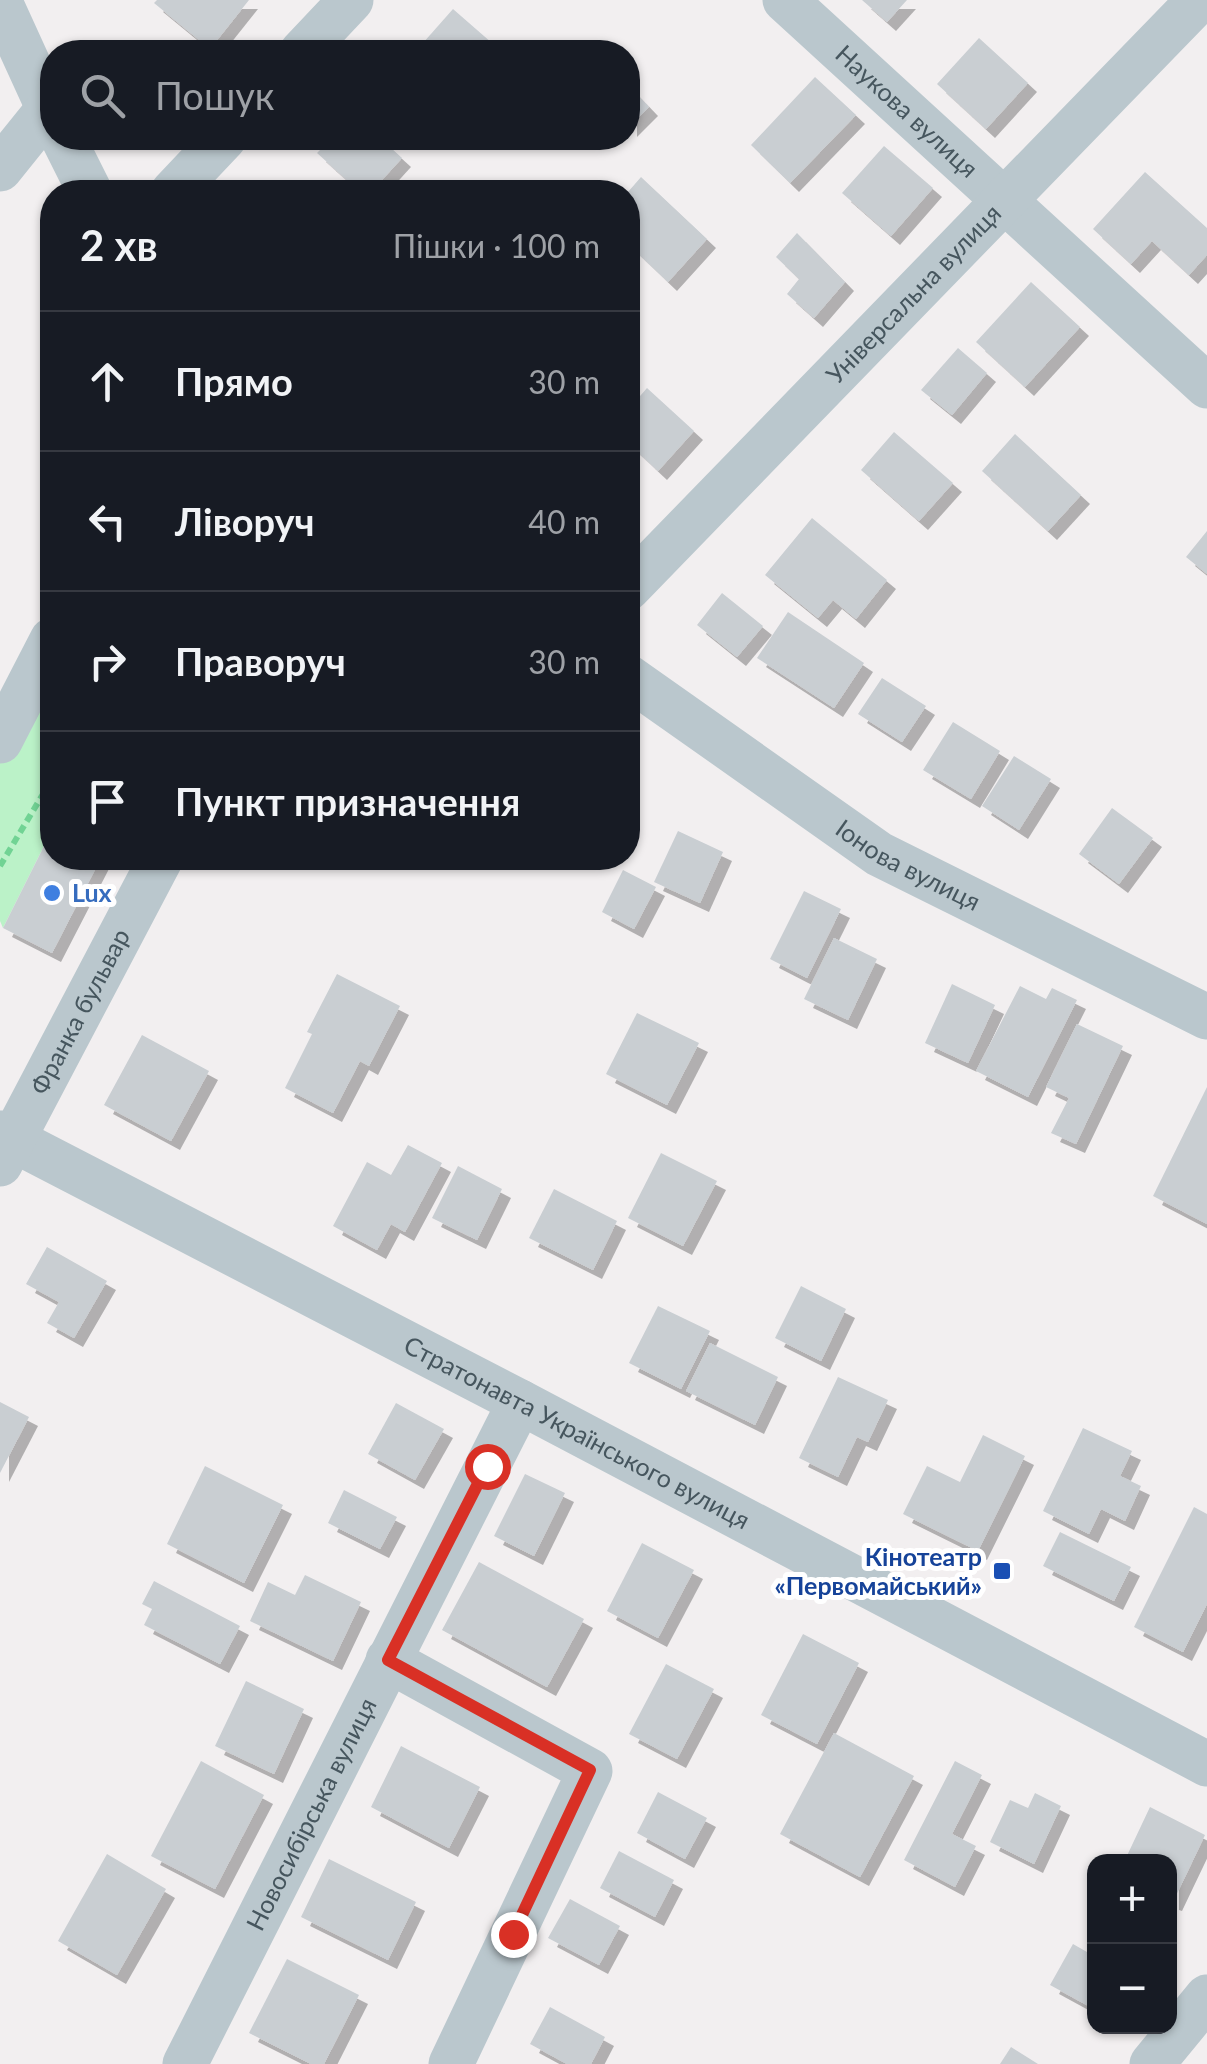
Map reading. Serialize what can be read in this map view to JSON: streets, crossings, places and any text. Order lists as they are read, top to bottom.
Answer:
{
  "streets": {
    "street": [
      "Наукова вулиця",
      "Універсальна вулиця",
      "Іонова вулиця",
      "Франка бульвар",
      "Стратонавта Українського вулиця",
      "Новосибірська вулиця"
    ]
  },
  "crossings": [
    ["Наукова вулиця", "Універсальна вулиця"],
    ["Франка бульвар", "Стратонавта Українського вулиця"],
    ["Стратонавта Українського вулиця", "Новосибірська вулиця"]
  ],
  "places": {
    "other": ["Lux"],
    "transit": ["Кінотеатр «Первомайський»"]
  },
  "page": {
    "search": "Пошук",
    "heading": ["2 хв", "Пішки · 100 m"],
    "list": [
      ["Прямо", "30 m"],
      ["Ліворуч", "40 m"],
      ["Праворуч", "30 m"],
      "Пункт призначення"
    ],
    "map_buttons": ["+", "−"]
  }
}
